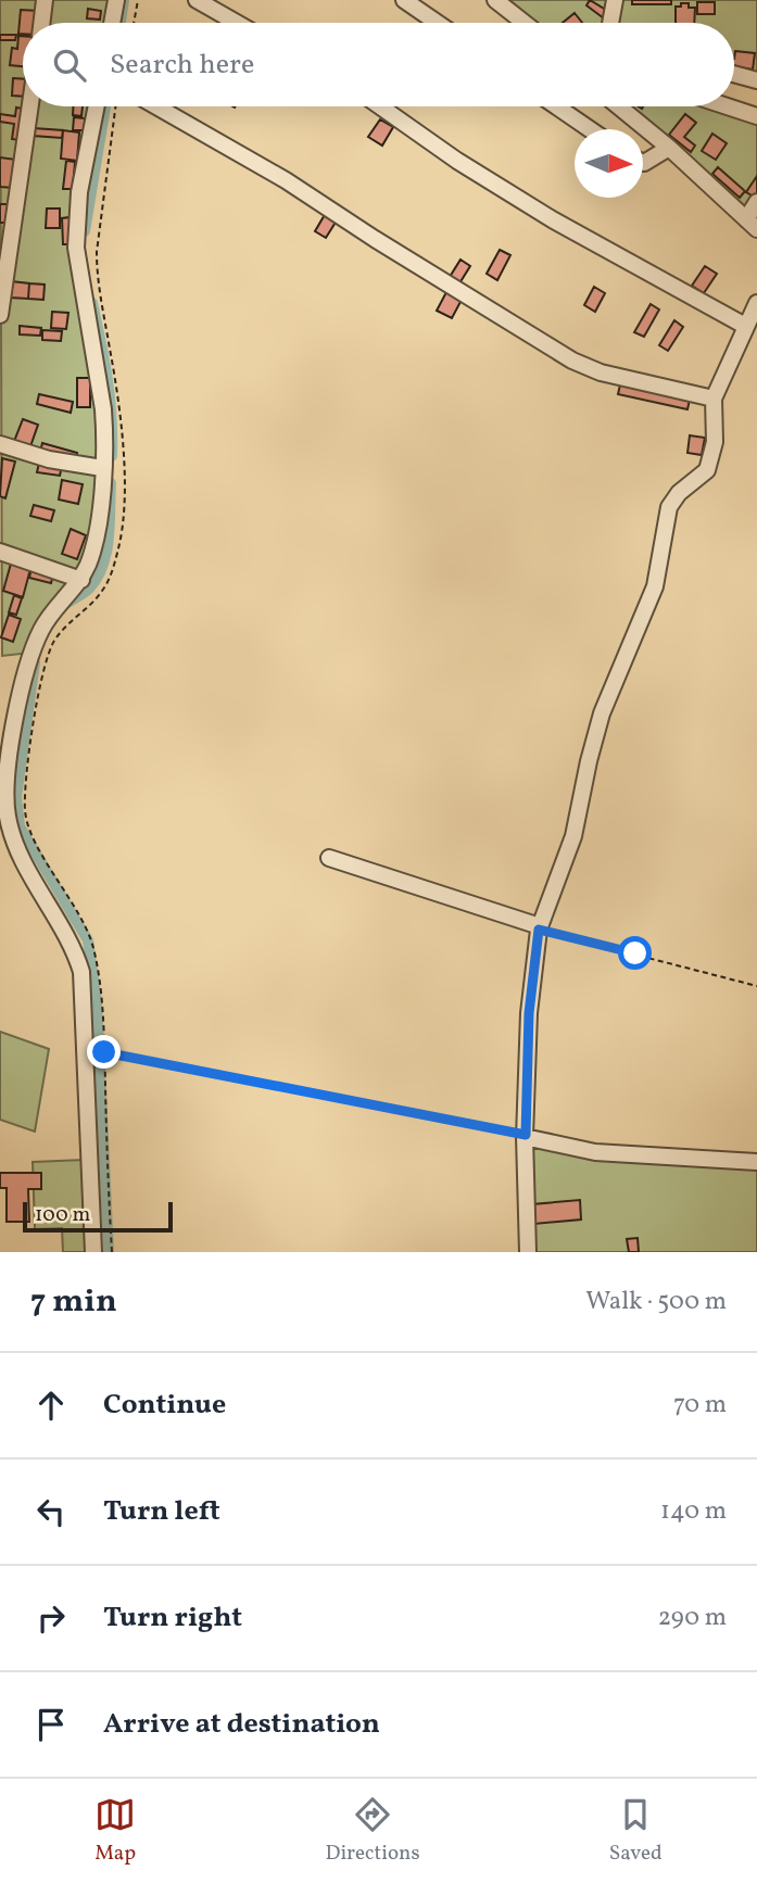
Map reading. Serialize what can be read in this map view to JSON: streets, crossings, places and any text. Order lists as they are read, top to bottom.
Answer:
{
  "scale_bar": "100 m",
  "north": "right",
  "page": {
    "search": "Search here",
    "scale": "100 m",
    "heading": ["7 min", "Walk · 500 m"],
    "list": [
      ["Continue", "70 m"],
      ["Turn left", "140 m"],
      ["Turn right", "290 m"],
      "Arrive at destination"
    ],
    "nav": ["Map", "Directions", "Saved"]
  }
}
